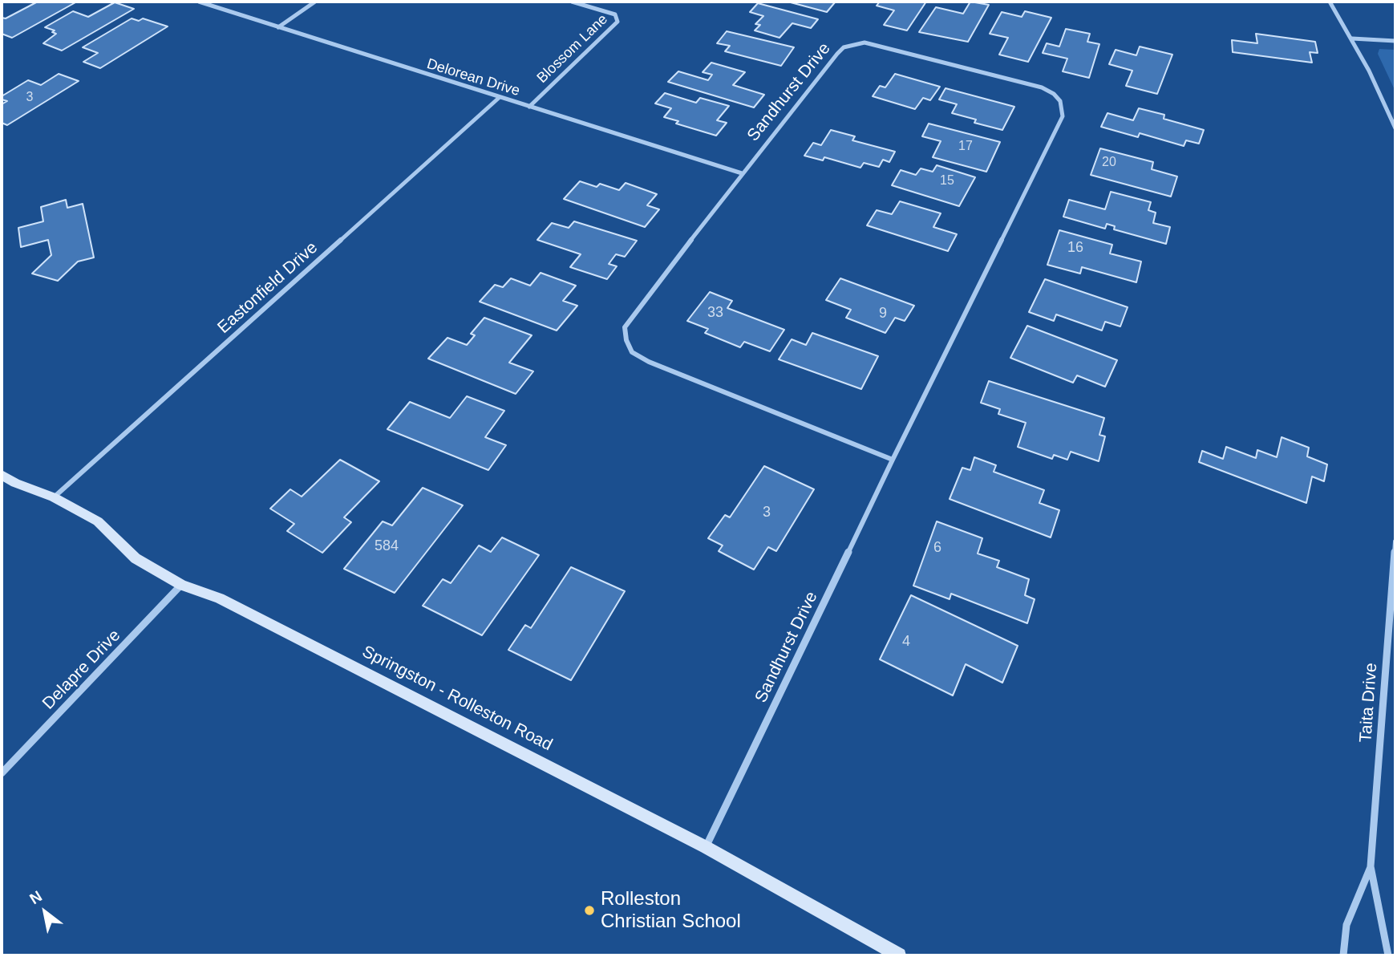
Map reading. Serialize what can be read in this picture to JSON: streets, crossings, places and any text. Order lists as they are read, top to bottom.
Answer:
{
  "streets": {
    "main road": ["Springston - Rolleston Road"],
    "street": [
      "Blossom Lane",
      "Delorean Drive",
      "Sandhurst Drive",
      "Eastonfield Drive",
      "Delapre Drive",
      "Taita Drive"
    ]
  },
  "crossings": [
    ["Blossom Lane", "Delorean Drive"],
    ["Delorean Drive", "Sandhurst Drive"],
    ["Delorean Drive", "Eastonfield Drive"],
    ["Sandhurst Drive", "Springston - Rolleston Road"],
    ["Eastonfield Drive", "Springston - Rolleston Road"],
    ["Delapre Drive", "Springston - Rolleston Road"]
  ],
  "places": ["Rolleston Christian School"],
  "house_numbers": [
    "3",
    "17",
    "20",
    "15",
    "16",
    "33",
    "9",
    "3",
    "584",
    "6",
    "4"
  ],
  "north": "top left"
}
